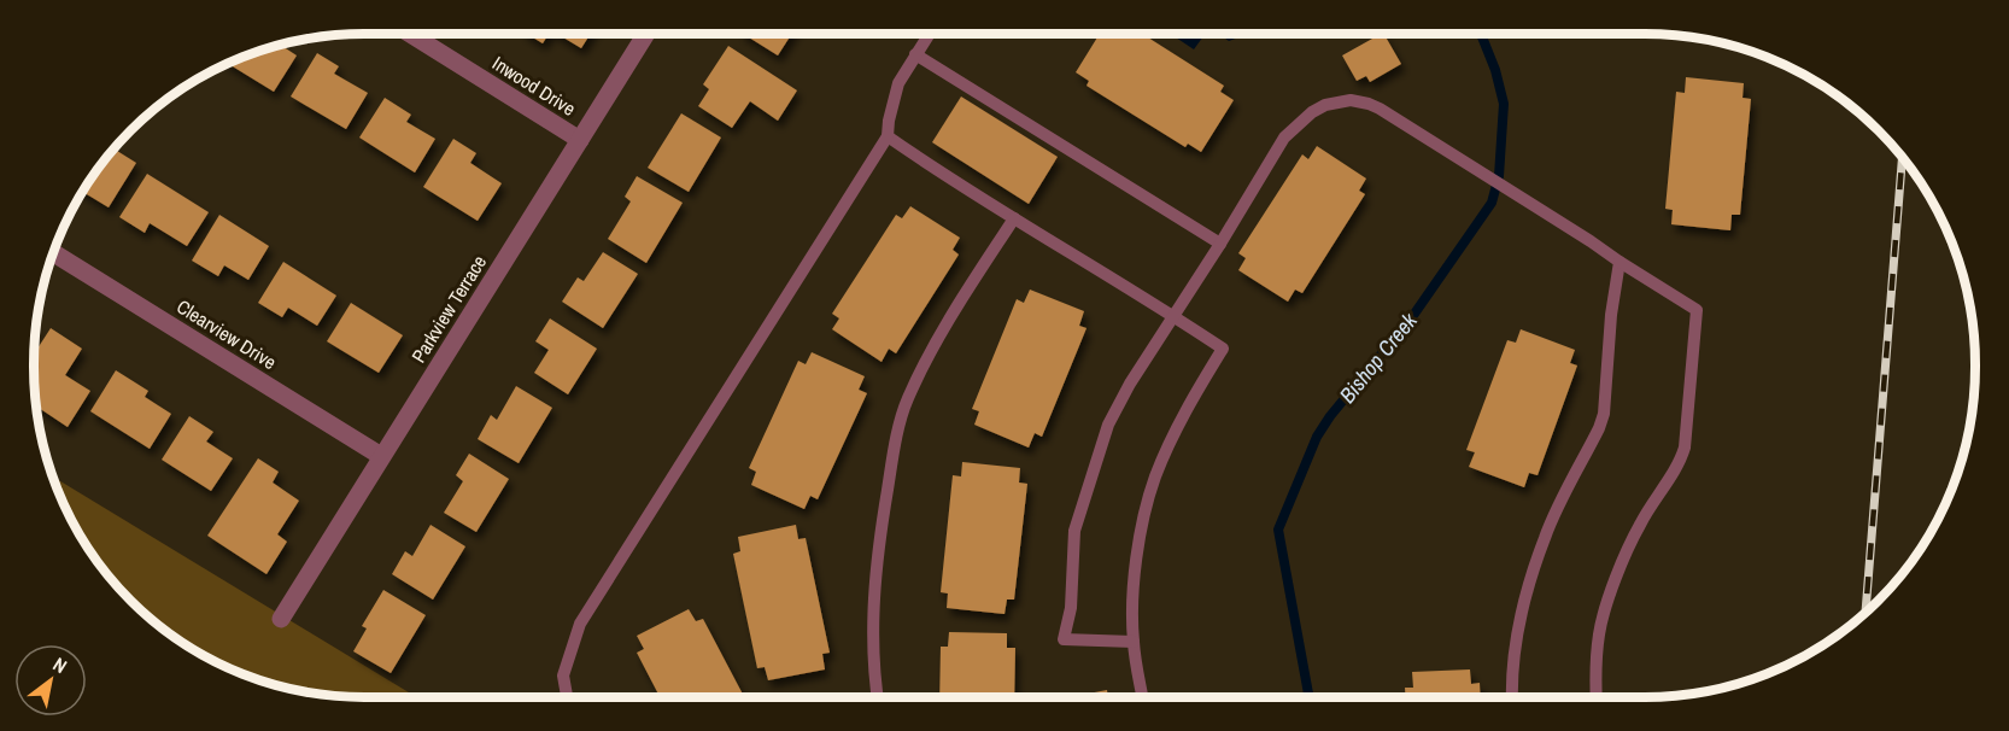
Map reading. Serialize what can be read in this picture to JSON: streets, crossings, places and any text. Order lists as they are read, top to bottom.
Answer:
{
  "streets": {
    "street": ["Inwood Drive", "Parkview Terrace", "Clearview Drive"]
  },
  "crossings": [
    ["Inwood Drive", "Parkview Terrace"],
    ["Parkview Terrace", "Clearview Drive"]
  ],
  "water": ["Bishop Creek"],
  "north": "top right"
}
